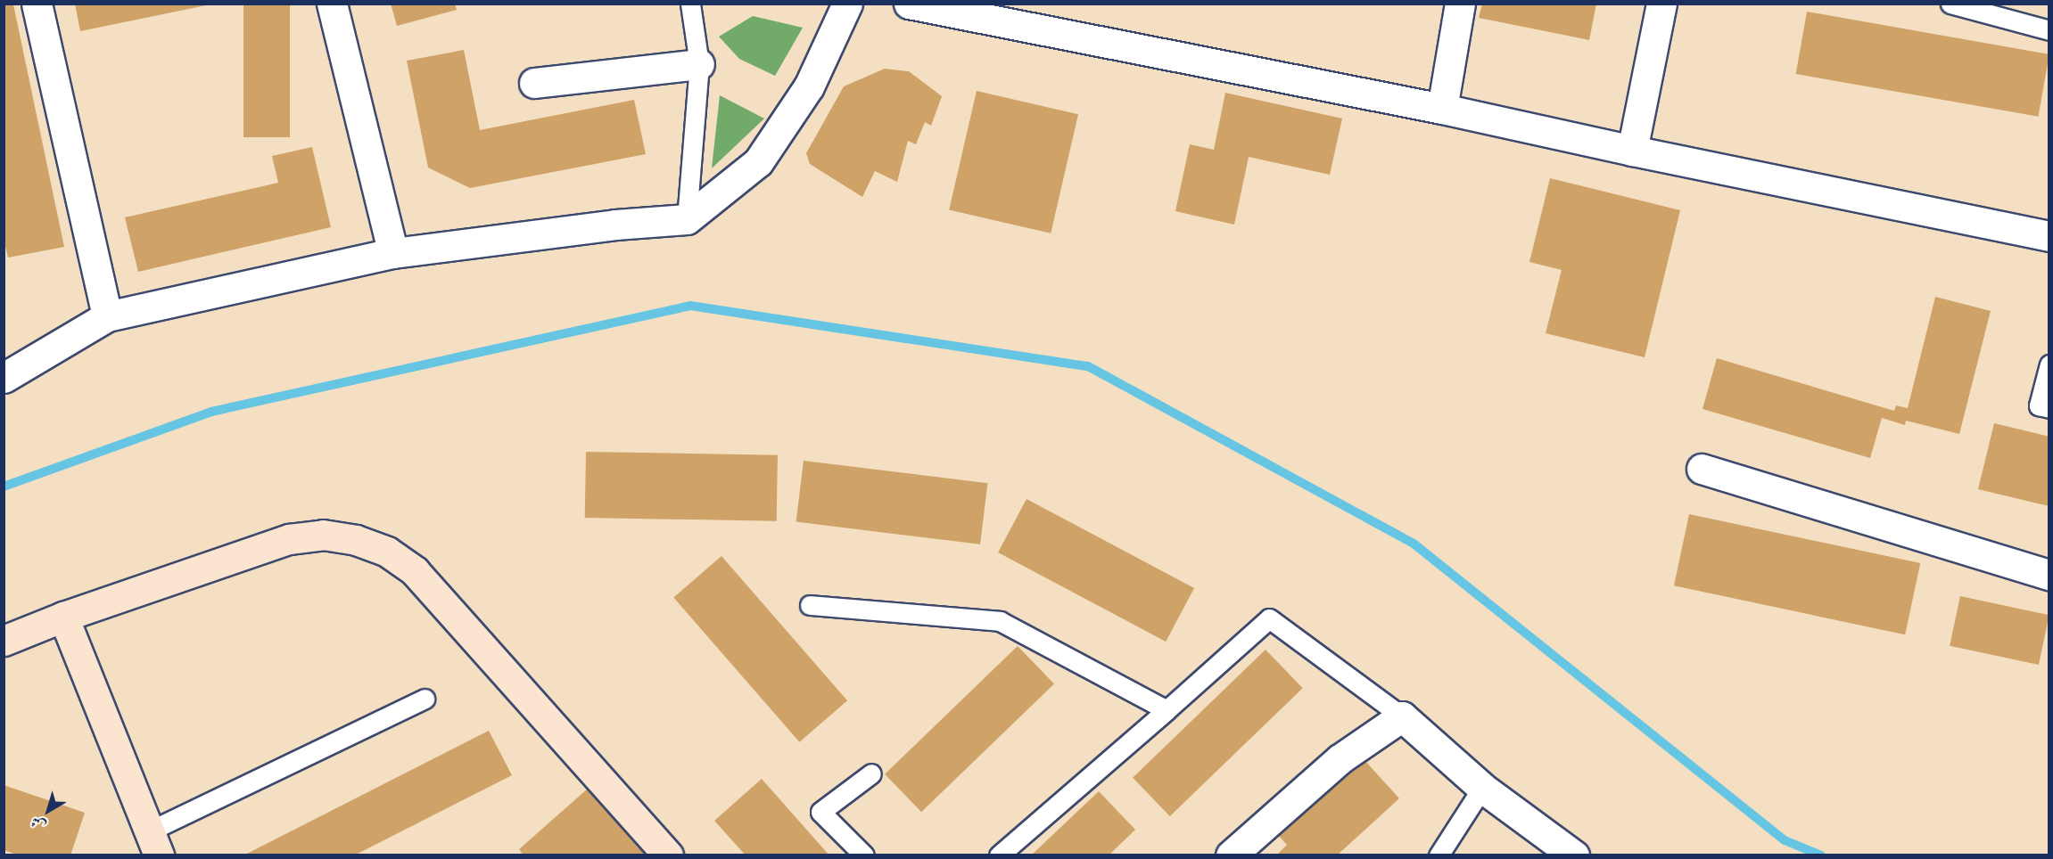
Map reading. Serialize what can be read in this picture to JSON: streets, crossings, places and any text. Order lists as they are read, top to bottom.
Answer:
{
  "north": "bottom left"
}
